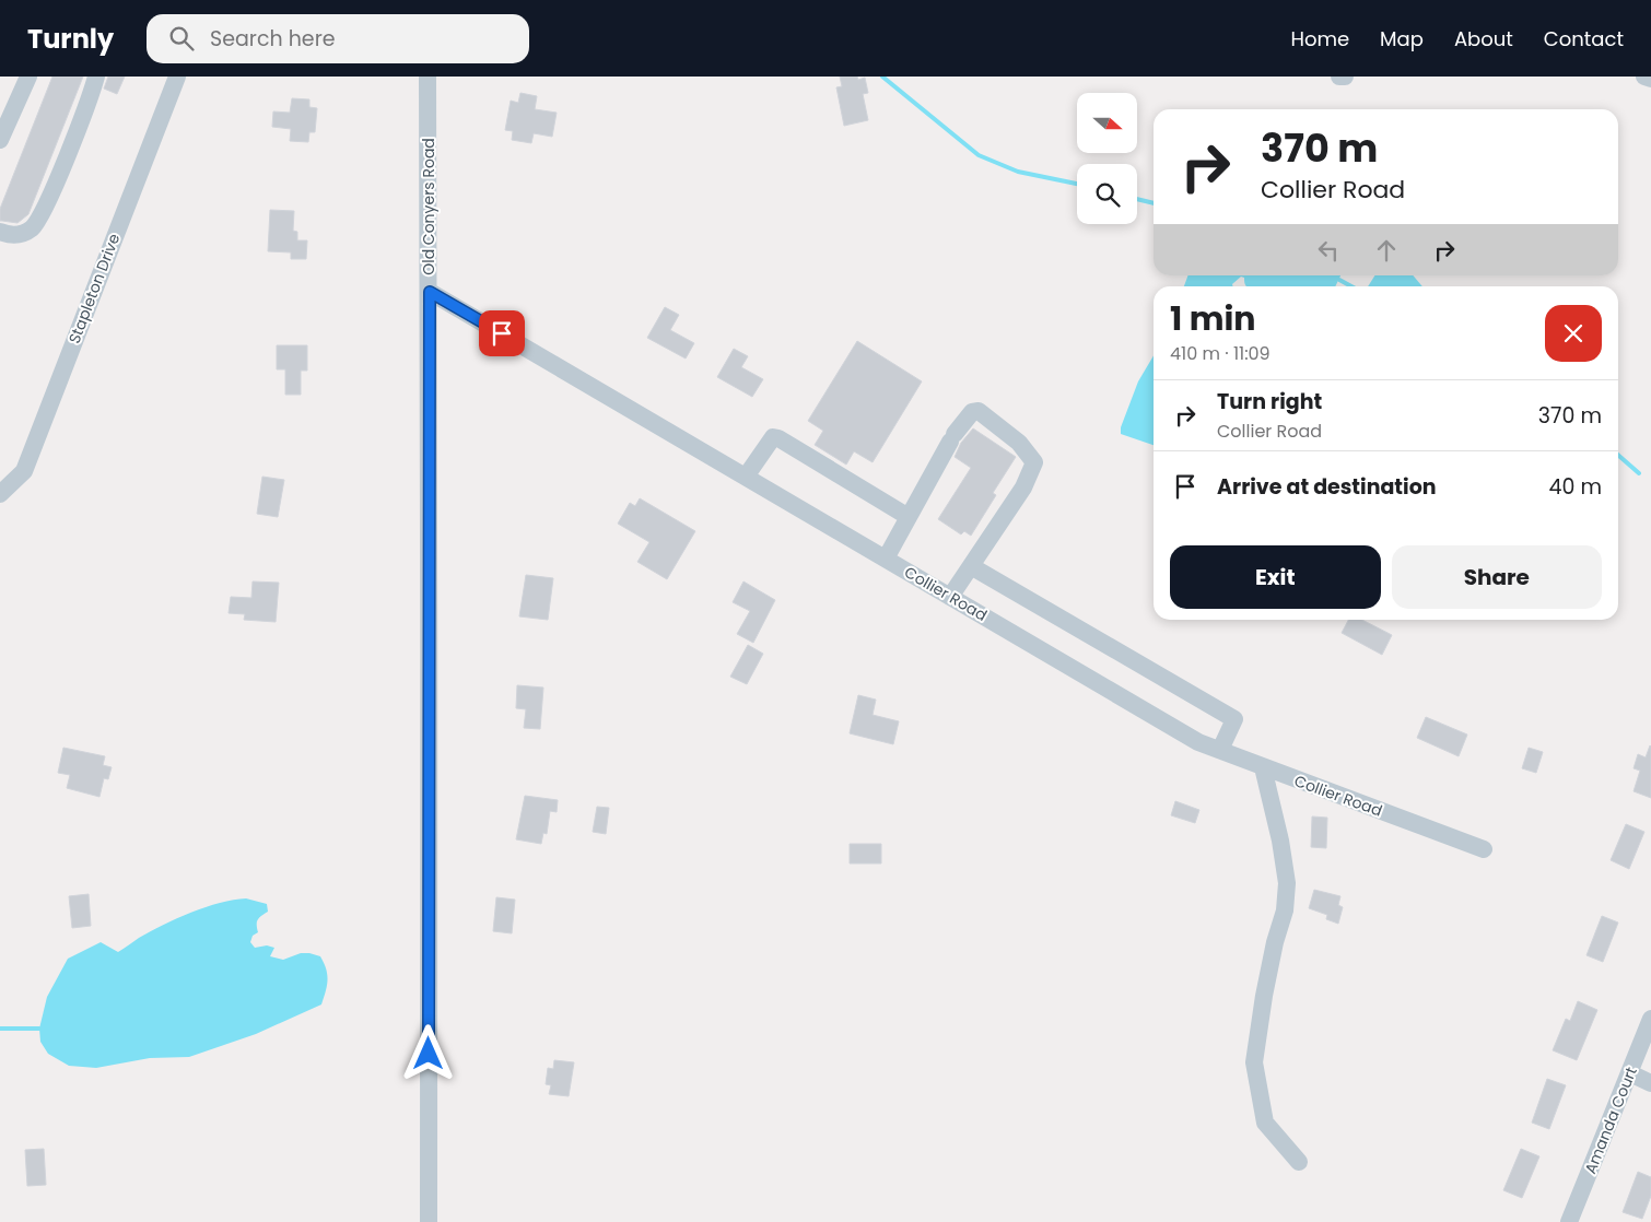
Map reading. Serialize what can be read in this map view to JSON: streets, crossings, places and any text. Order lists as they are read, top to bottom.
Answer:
{
  "streets": {
    "street": [
      "Old Conyers Road",
      "Stapleton Drive",
      "Collier Road",
      "Amanda Court"
    ]
  },
  "crossings": [
    ["Old Conyers Road", "Collier Road"]
  ],
  "north": "right",
  "page": {
    "header": "Turnly",
    "search": "Search here",
    "nav": [
      "Home",
      "Map",
      "About",
      "Contact"
    ],
    "turn": ["370 m", "Collier Road"],
    "heading": ["1 min", "410 m · 11:09"],
    "list": [
      {
        "name": "Turn right",
        "note": "Collier Road",
        "value": "370 m"
      },
      {
        "name": "Arrive at destination",
        "value": "40 m"
      }
    ],
    "buttons": ["Exit", "Share"]
  }
}
